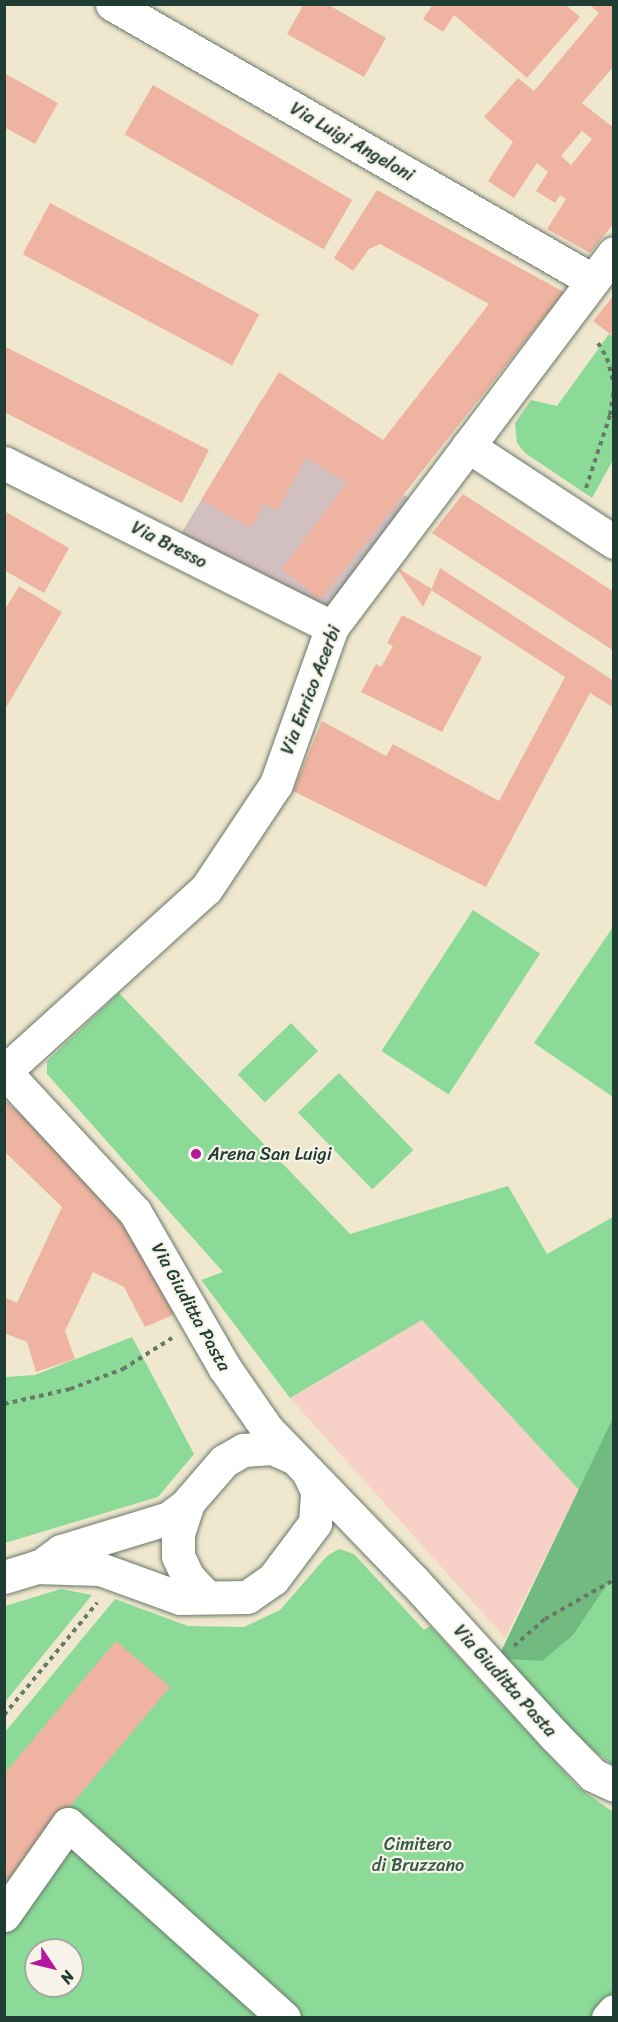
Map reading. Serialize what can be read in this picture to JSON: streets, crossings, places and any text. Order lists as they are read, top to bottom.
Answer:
{
  "streets": {
    "street": [
      "Via Luigi Angeloni",
      "Via Bresso",
      "Via Enrico Acerbi",
      "Via Giuditta Pasta"
    ]
  },
  "crossings": [
    ["Via Luigi Angeloni", "Via Enrico Acerbi"],
    ["Via Bresso", "Via Enrico Acerbi"],
    ["Via Enrico Acerbi", "Via Giuditta Pasta"]
  ],
  "parks": ["Cimitero di Bruzzano"],
  "places": ["Arena San Luigi"],
  "north": "bottom right"
}
